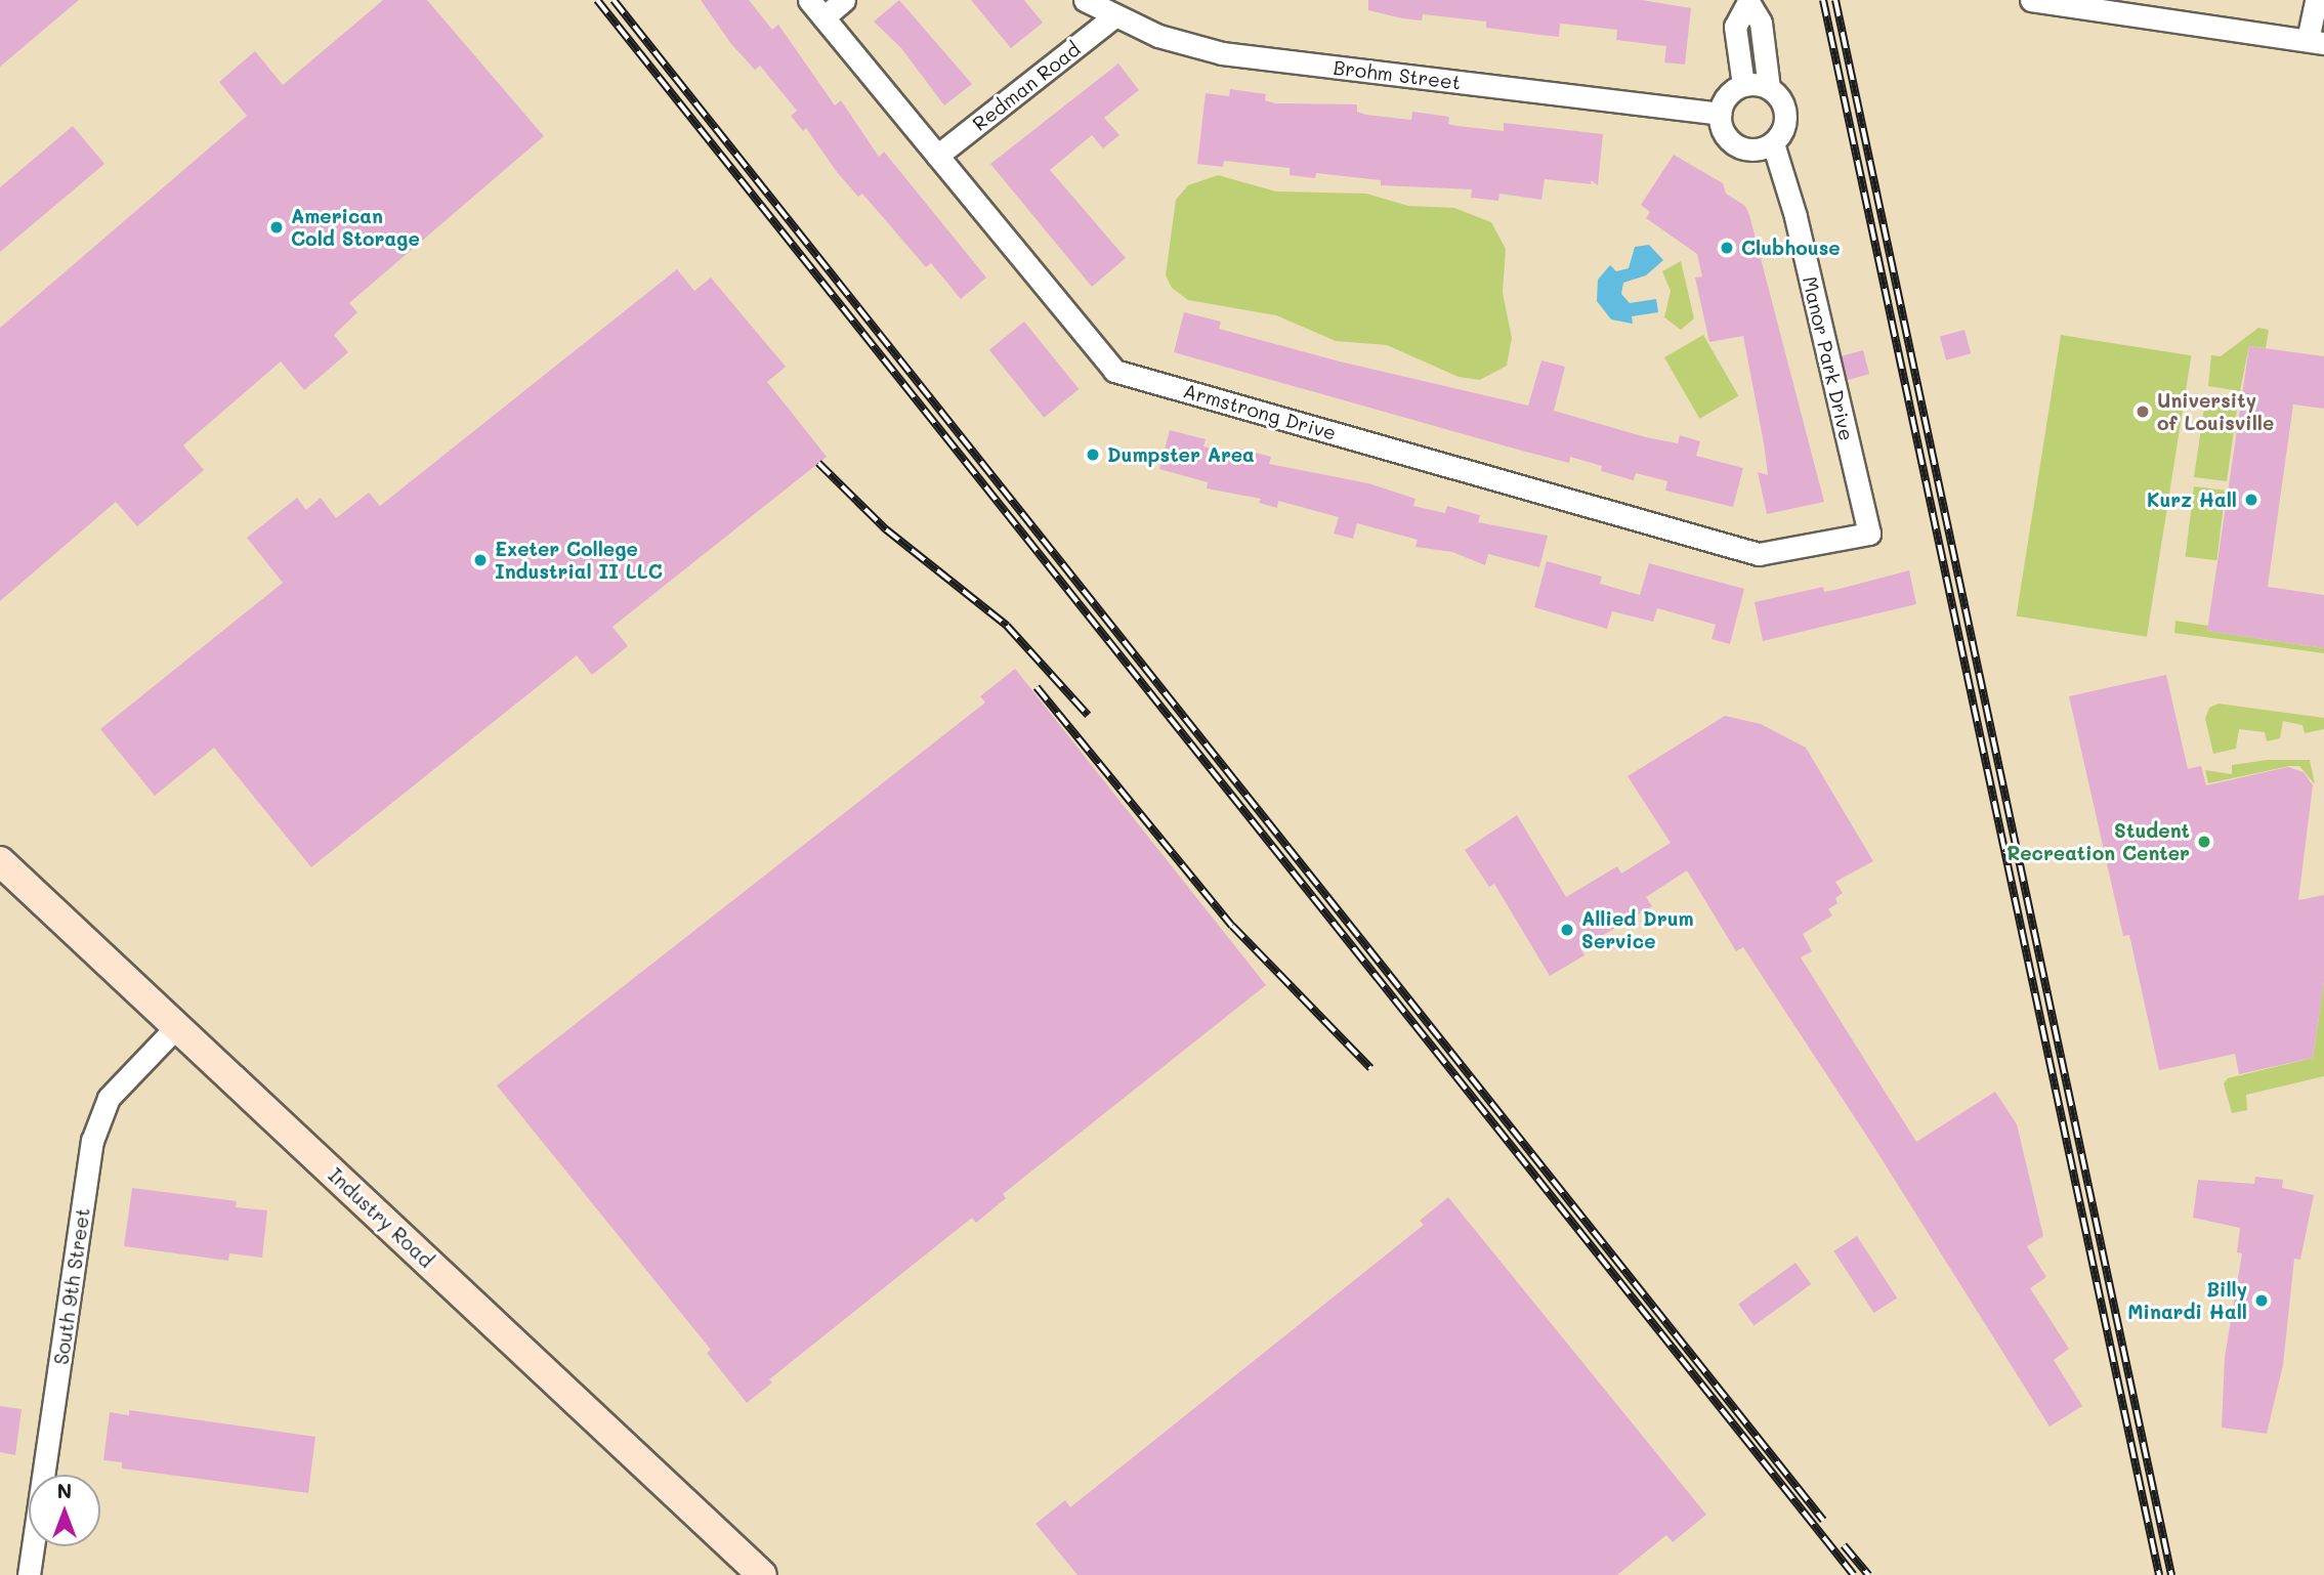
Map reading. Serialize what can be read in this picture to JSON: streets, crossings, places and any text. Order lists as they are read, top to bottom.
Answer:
{
  "streets": {
    "main road": ["Industry Road"],
    "street": [
      "Brohm Street",
      "Redman Road",
      "Manor Park Drive",
      "Armstrong Drive",
      "South 9th Street"
    ]
  },
  "crossings": [
    ["Brohm Street", "Redman Road"],
    ["Brohm Street", "Manor Park Drive"],
    ["Redman Road", "Armstrong Drive"],
    ["Manor Park Drive", "Armstrong Drive"],
    ["Industry Road", "South 9th Street"]
  ],
  "places": [
    "American Cold Storage",
    "Clubhouse",
    "University of Louisville",
    "Dumpster Area",
    "Kurz Hall",
    "Exeter College Industrial II LLC",
    "Student Recreation Center",
    "Allied Drum Service",
    "Billy Minardi Hall"
  ],
  "north": "top"
}
